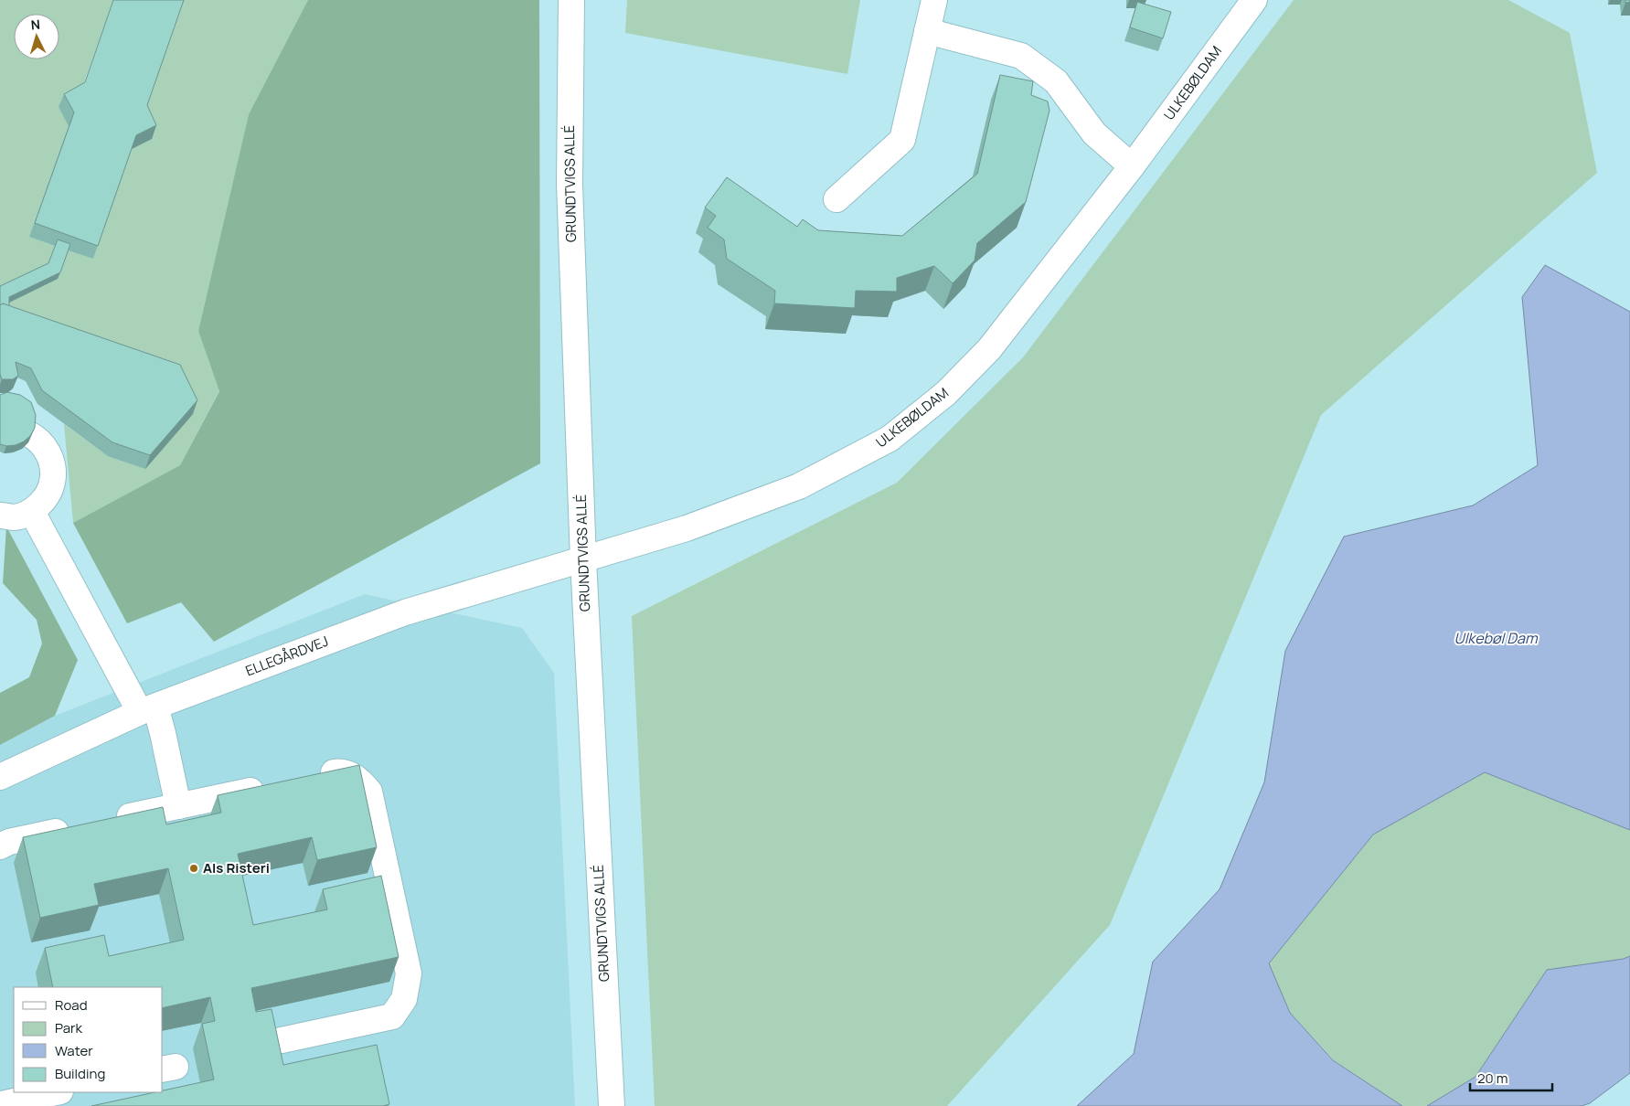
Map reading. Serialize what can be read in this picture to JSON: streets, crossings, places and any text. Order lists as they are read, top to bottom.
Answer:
{
  "streets": {
    "street": ["ULKEBØLDAM", "GRUNDTVIGS ALLÉ", "ELLEGÅRDVEJ"]
  },
  "crossings": [
    ["ULKEBØLDAM", "GRUNDTVIGS ALLÉ"],
    ["ULKEBØLDAM", "ELLEGÅRDVEJ"],
    ["GRUNDTVIGS ALLÉ", "ELLEGÅRDVEJ"]
  ],
  "water": ["Ulkebøl Dam"],
  "places": ["Als Risteri"],
  "legend": [
    "Road",
    "Park",
    "Water",
    "Building"
  ],
  "scale_bar": "20 m",
  "north": "top"
}
